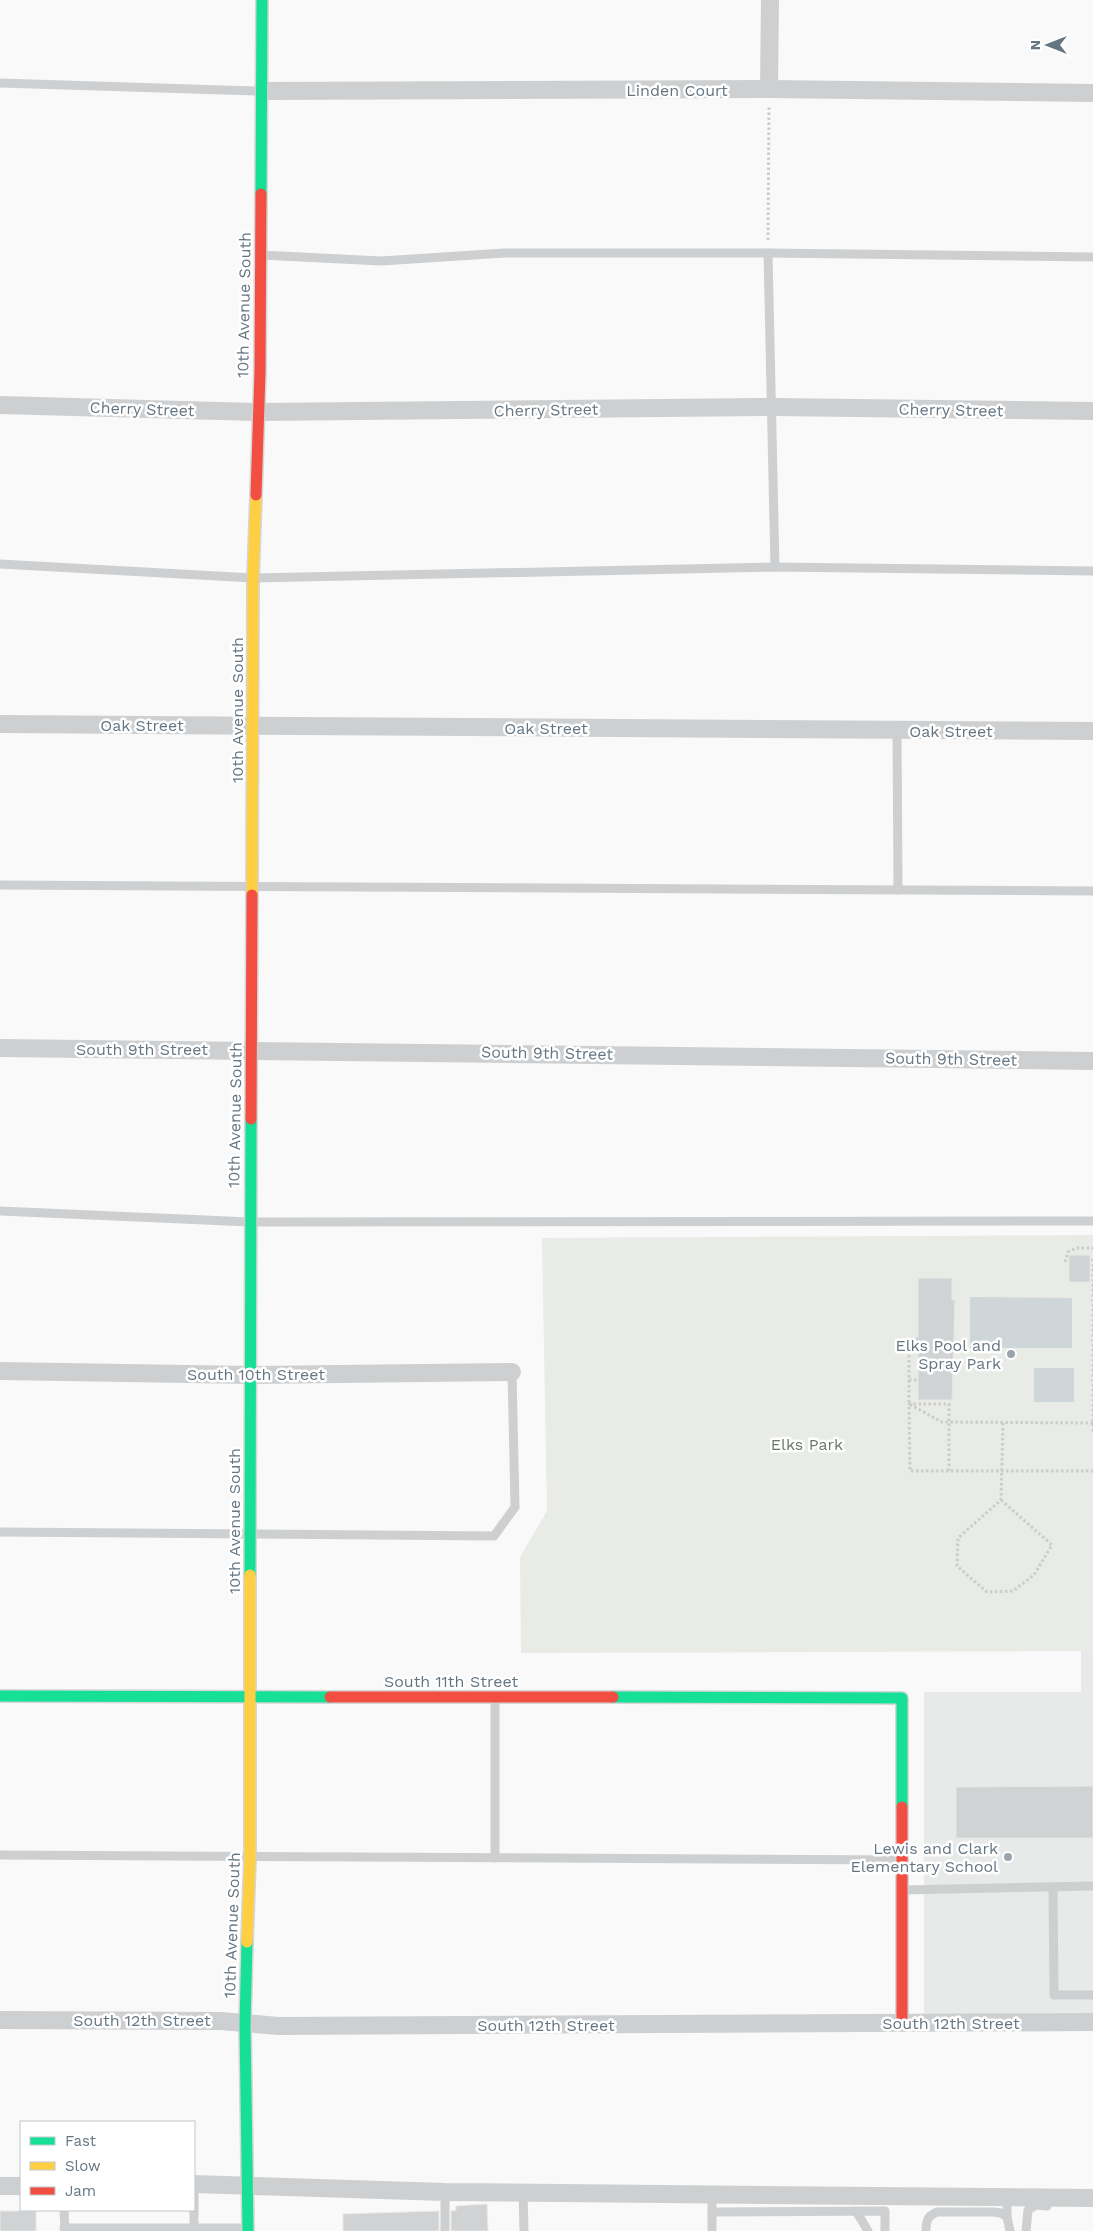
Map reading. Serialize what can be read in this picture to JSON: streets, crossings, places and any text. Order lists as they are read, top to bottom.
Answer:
{
  "streets": {
    "street": [
      "Linden Court",
      "10th Avenue South",
      "Cherry Street",
      "Oak Street",
      "South 9th Street",
      "South 10th Street",
      "South 11th Street",
      "South 12th Street"
    ]
  },
  "crossings": [
    ["Linden Court", "10th Avenue South"],
    ["10th Avenue South", "Cherry Street"],
    ["10th Avenue South", "Oak Street"],
    ["10th Avenue South", "South 9th Street"],
    ["10th Avenue South", "South 10th Street"],
    ["10th Avenue South", "South 11th Street"],
    ["10th Avenue South", "South 12th Street"]
  ],
  "parks": ["Elks Park"],
  "places": ["Elks Pool and Spray Park", "Lewis and Clark Elementary School"],
  "legend": ["Fast", "Slow", "Jam"],
  "north": "left"
}
